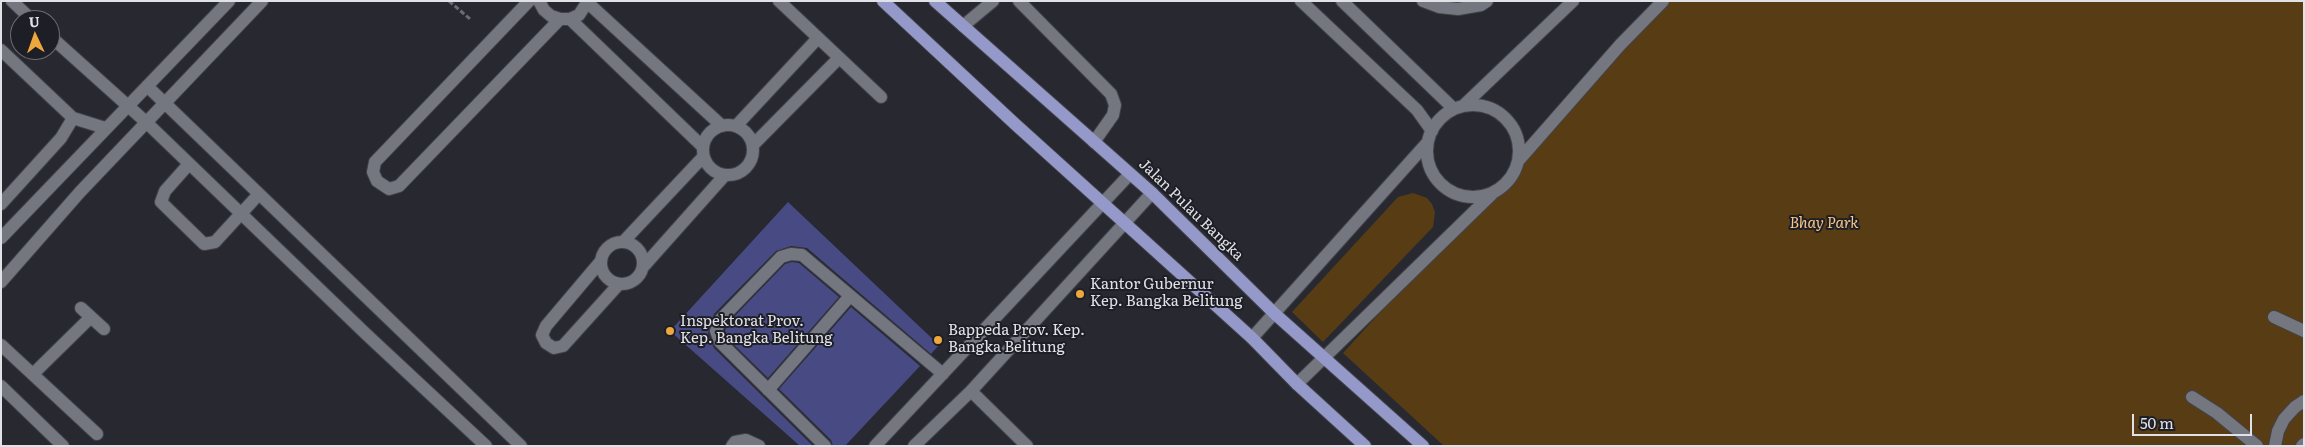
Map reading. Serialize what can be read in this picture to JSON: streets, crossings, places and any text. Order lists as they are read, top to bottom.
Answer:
{
  "streets": {
    "main road": ["Jalan Pulau Bangka"]
  },
  "parks": ["Bhay Park"],
  "places": ["Kantor Gubernur Kep. Bangka Belitung", "Inspektorat Prov. Kep. Bangka Belitung", "Bappeda Prov. Kep. Bangka Belitung"],
  "scale_bar": "50 m",
  "north": "top"
}
